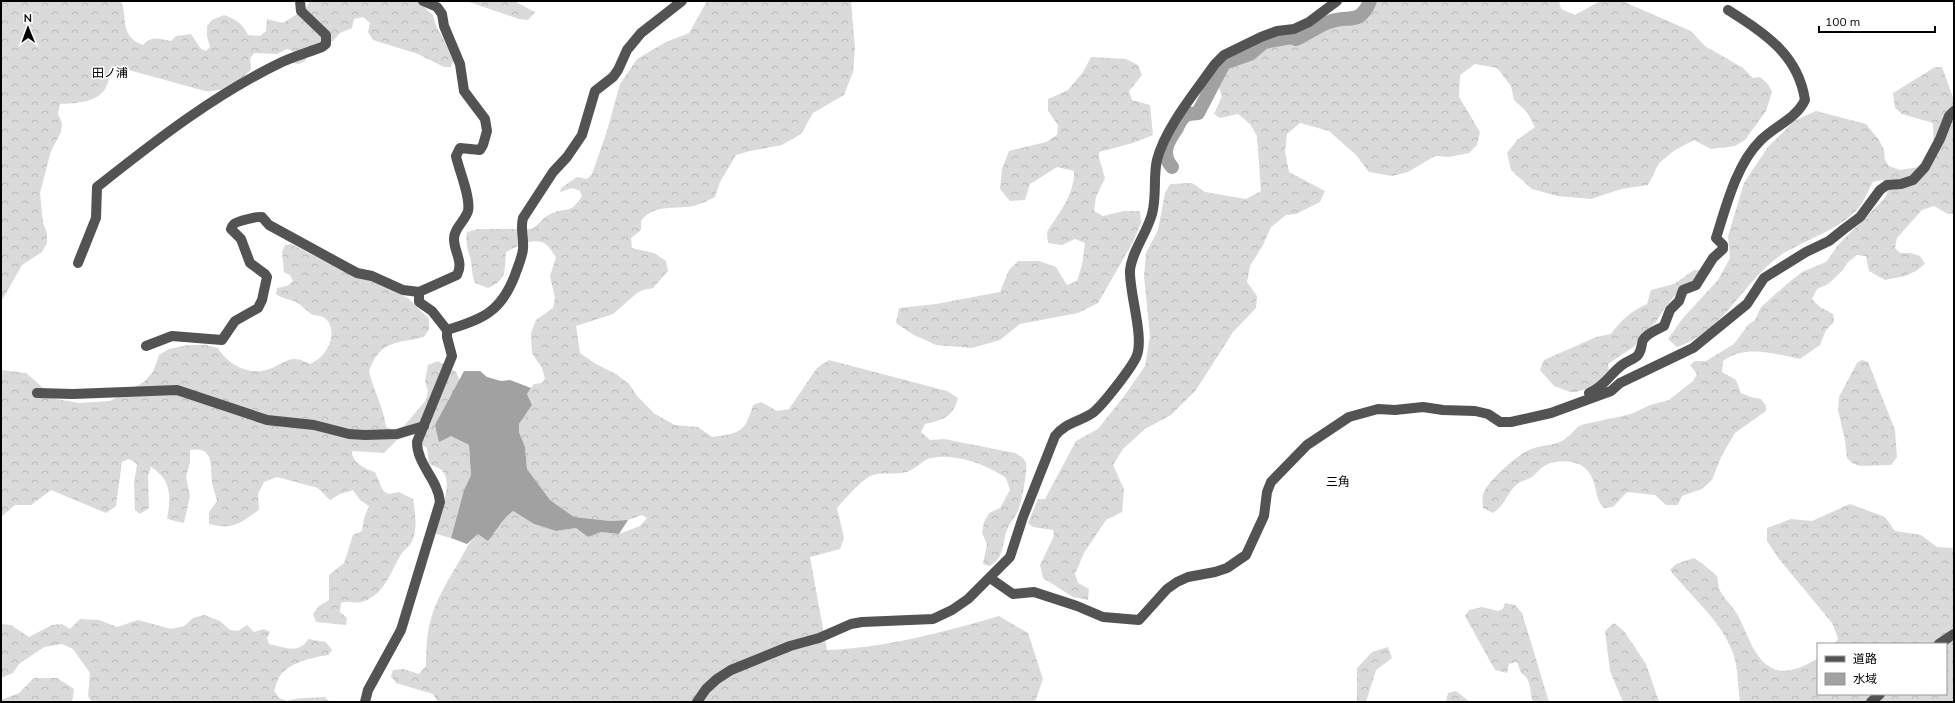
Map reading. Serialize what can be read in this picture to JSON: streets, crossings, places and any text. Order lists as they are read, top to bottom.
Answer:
{
  "districts": ["田ノ浦", "三角"],
  "legend": ["道路", "水域"],
  "scale_bar": "100 m",
  "north": "top"
}
